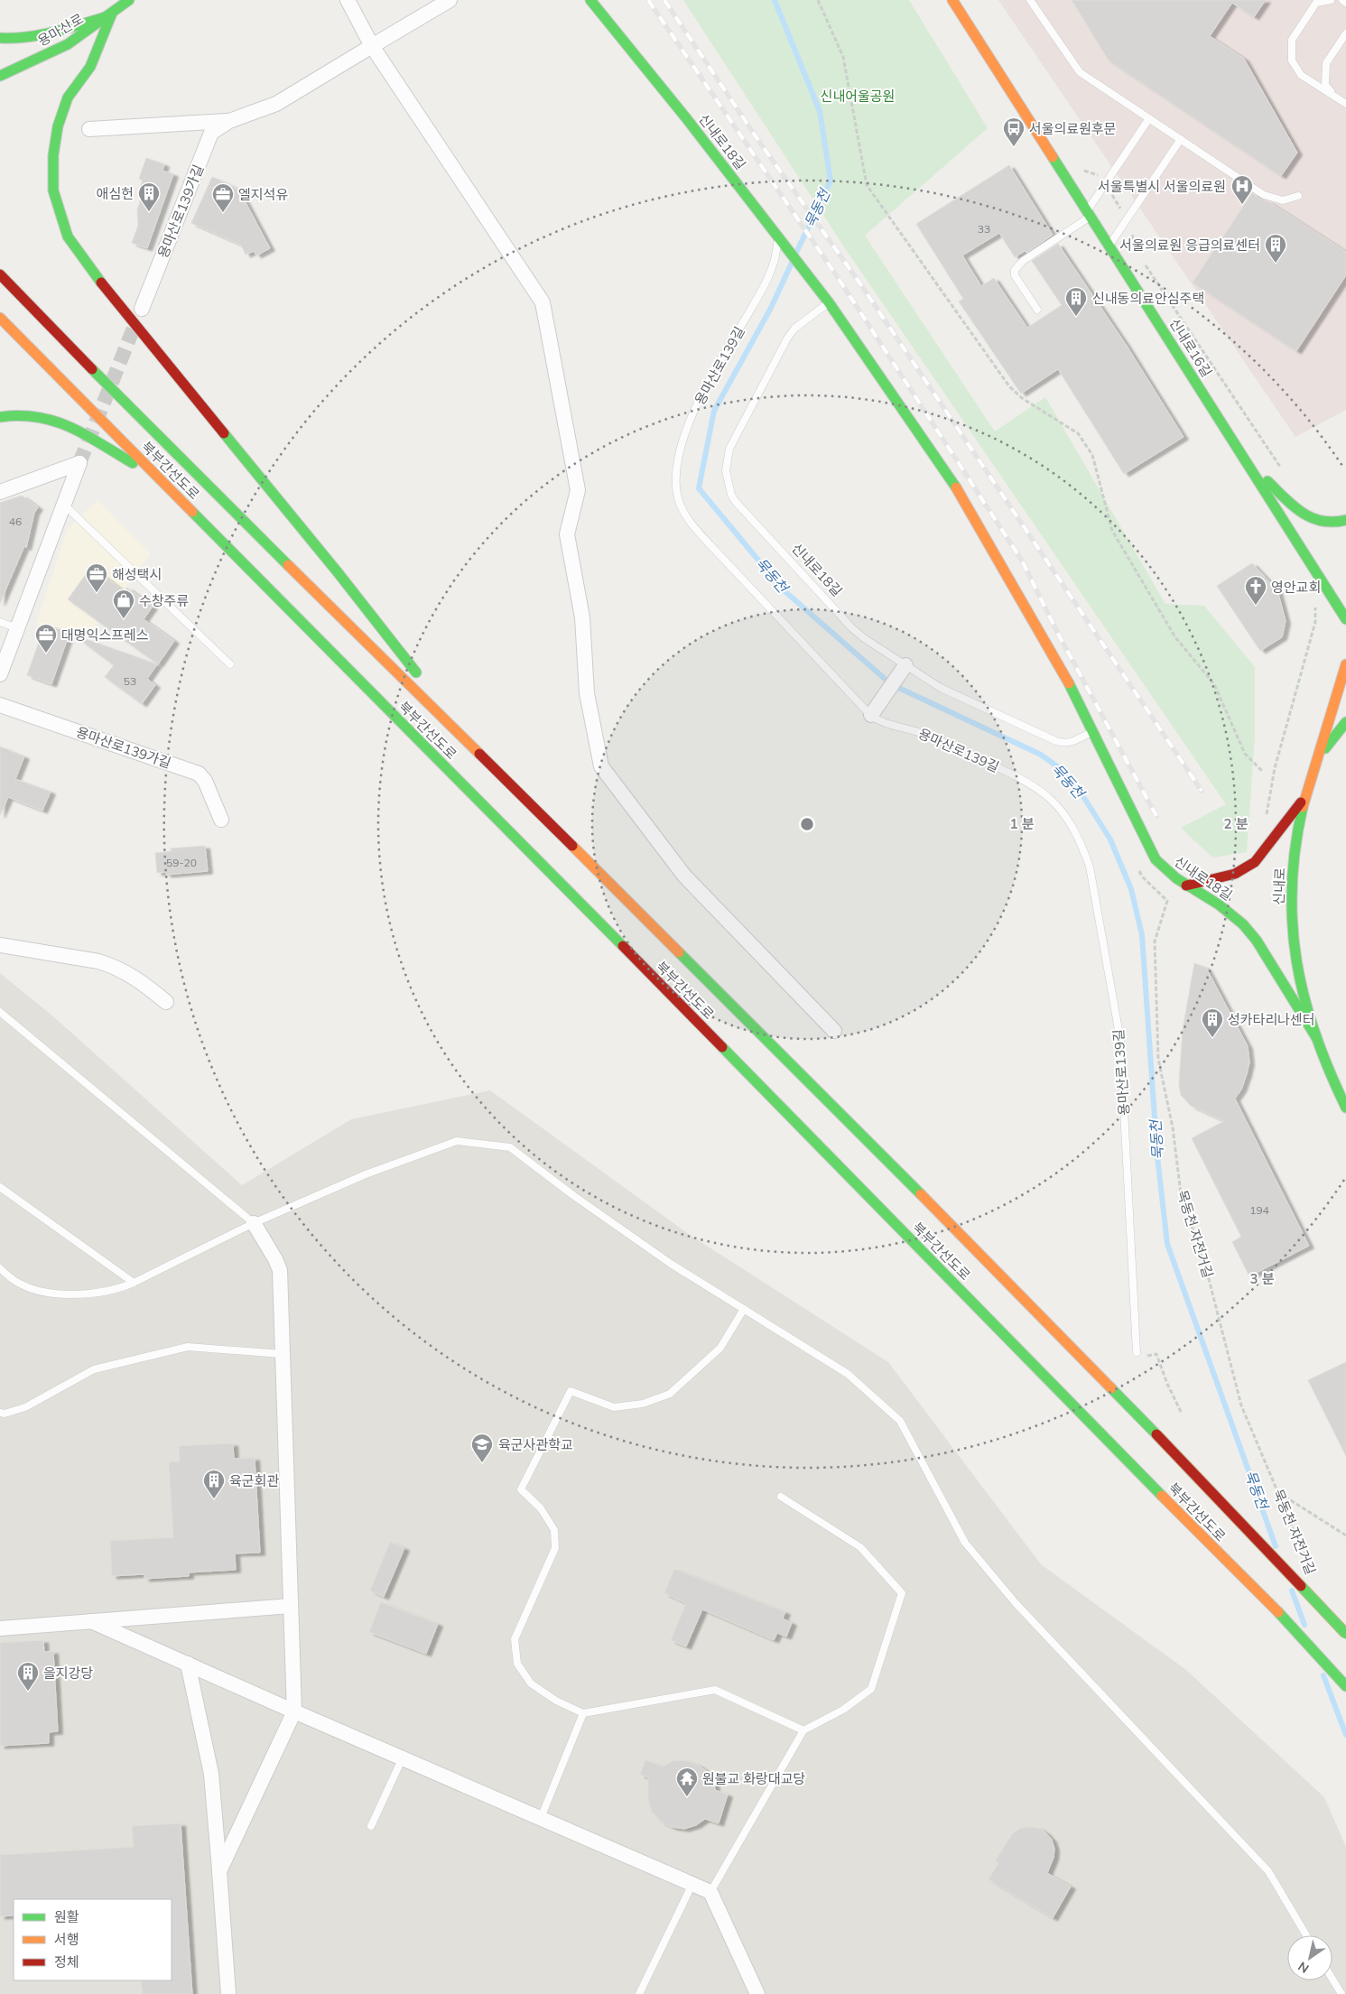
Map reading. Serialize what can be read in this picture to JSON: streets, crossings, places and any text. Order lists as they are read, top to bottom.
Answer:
{
  "streets": {
    "main road": [
      "용마산로",
      "신내로18길",
      "신내로16길",
      "북부간선도로",
      "신내로"
    ],
    "street": ["용마산로139가길"],
    "lane": ["용마산로139길"],
    "path": ["목동천 자전거길", "묵동천 자전거길"]
  },
  "crossings": [
    ["신내로18길", "용마산로139길"],
    ["신내로18길", "신내로"],
    ["목동천 자전거길", "묵동천 자전거길"]
  ],
  "water": ["묵동천"],
  "parks": ["신내어울공원"],
  "places": {
    "bus stop": ["서울의료원후문"],
    "hospital": ["서울특별시 서울의료원"],
    "building": [
      "애심헌",
      "서울의료원 응급의료센터",
      "신내동의료안심주택",
      "성카타리나센터",
      "육군회관",
      "을지강당"
    ],
    "office": ["엘지석유", "해성택시", "대명익스프레스"],
    "church": ["영안교회"],
    "shop": ["수창주류"],
    "school or university": ["육군사관학교"],
    "temple": ["원불교 화랑대교당"]
  },
  "house_numbers": [
    "33",
    "46",
    "53",
    "59-20",
    "194"
  ],
  "legend": ["원활", "서행", "정체"],
  "north": "bottom left",
  "rings": ["1 분", "2 분", "3 분"]
}
